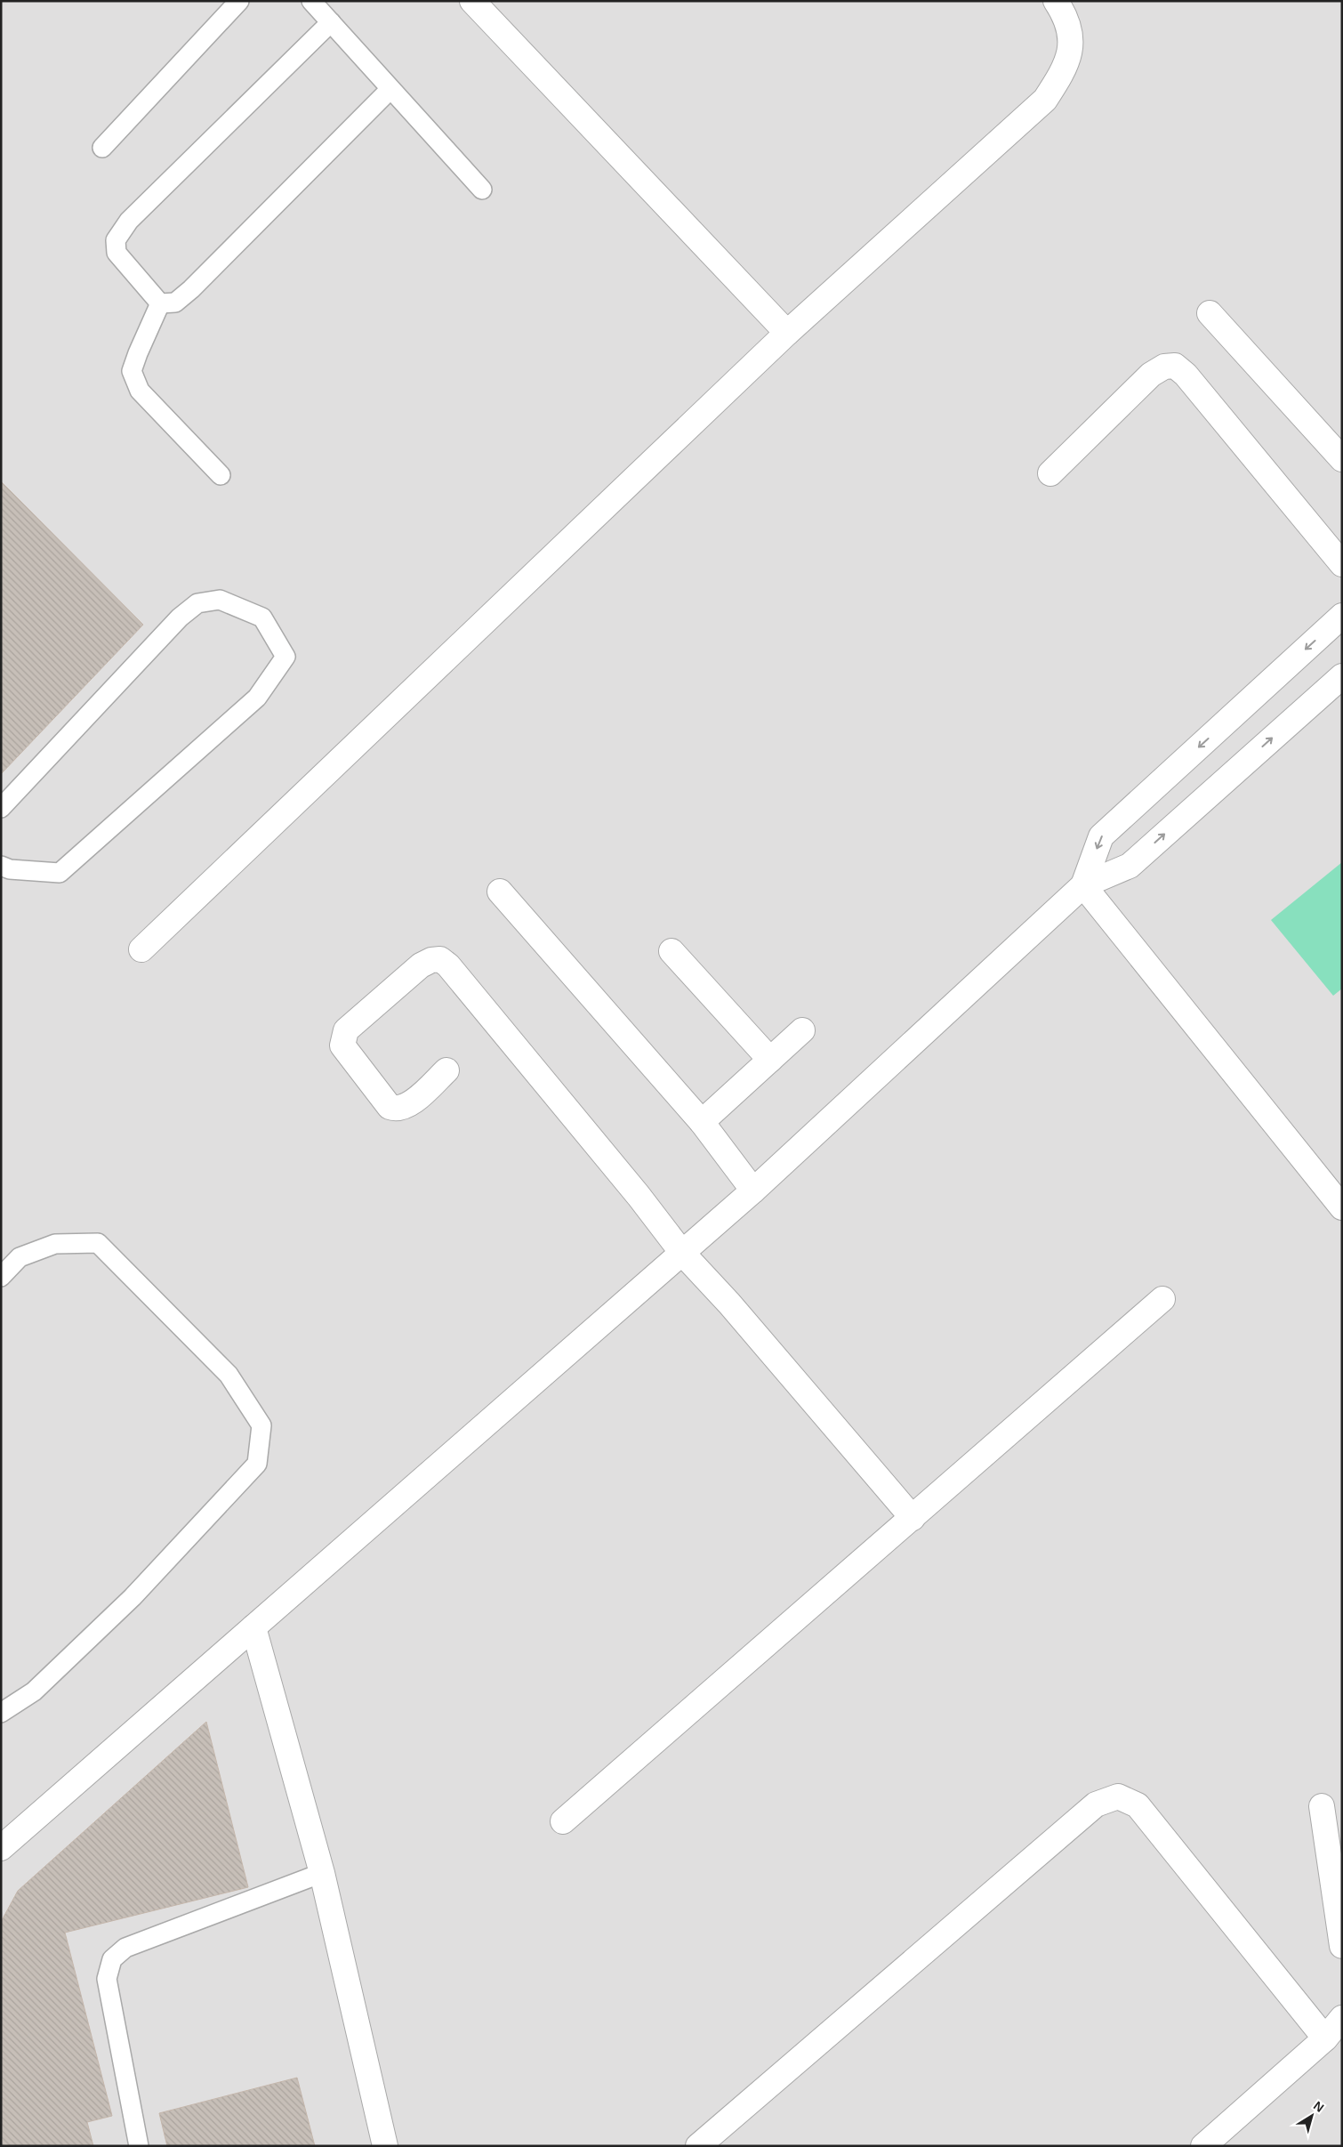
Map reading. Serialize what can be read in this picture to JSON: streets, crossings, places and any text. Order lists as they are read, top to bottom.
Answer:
{
  "north": "top right"
}
